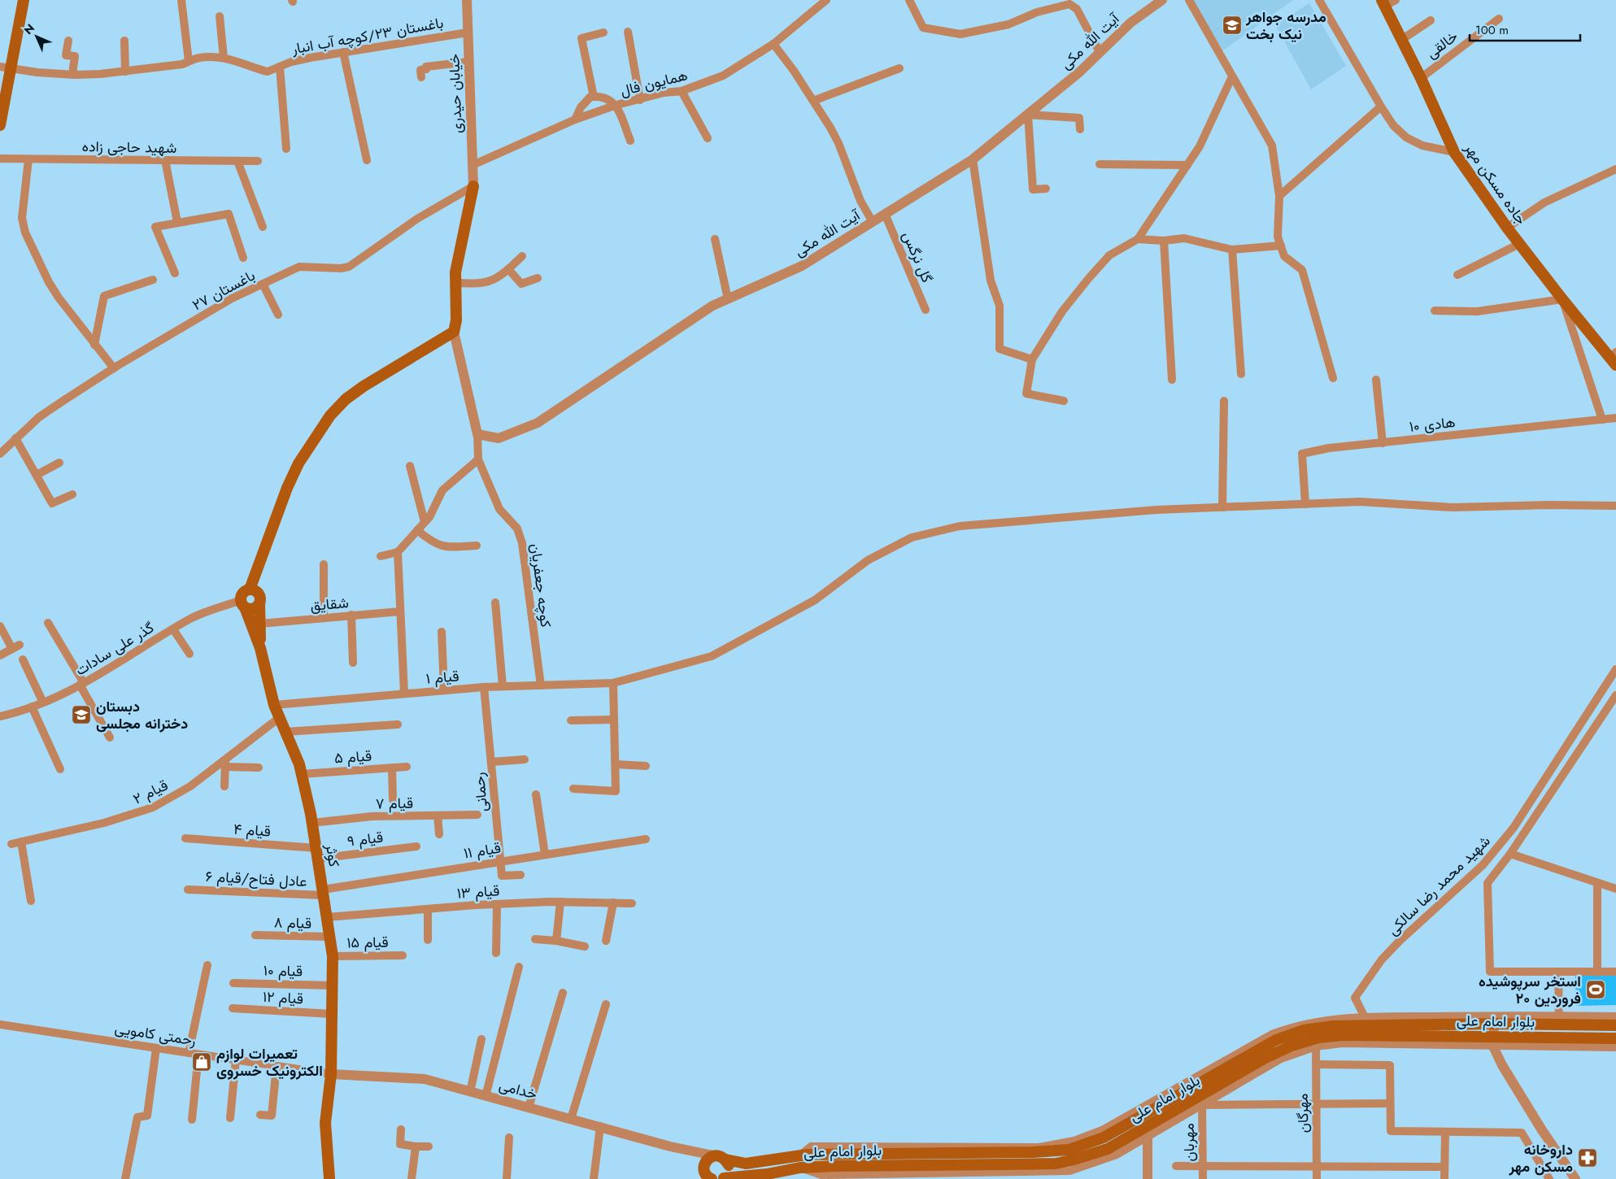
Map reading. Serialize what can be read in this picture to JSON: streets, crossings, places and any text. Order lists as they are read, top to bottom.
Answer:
{
  "streets": {
    "main road": ["جاده مسکن مهر", "کوثر", "بلوار امام علی"],
    "street": [
      "باغستان ۲۳/کوچه آب انبار",
      "آیت الله مکی",
      "خالقی",
      "همایون فال",
      "خیابان حیدری",
      "شهید حاجی زاده",
      "گل نرگس",
      "باغستان ۲۷",
      "هادی ۱۰",
      "کوچه جعفریان",
      "شقایق",
      "گذر علی سادات",
      "قیام ۱",
      "قیام ۵",
      "قیام ۲",
      "رحمانی",
      "قیام ۷",
      "قیام ۴",
      "قیام ۹",
      "قیام ۱۱",
      "عادل فتاح/قیام ۶",
      "شهید محمد رضا سالکی",
      "قیام ۱۳",
      "قیام ۸",
      "قیام ۱۵",
      "قیام ۱۰",
      "قیام ۱۲",
      "رحمتی کامویی",
      "خدامی",
      "مهرگان",
      "مهربان"
    ]
  },
  "crossings": [
    ["باغستان ۲۳/کوچه آب انبار", "خیابان حیدری"],
    ["آیت الله مکی", "گل نرگس"],
    ["آیت الله مکی", "کوچه جعفریان"],
    ["خالقی", "جاده مسکن مهر"],
    ["همایون فال", "خیابان حیدری"],
    ["خیابان حیدری", "باغستان ۲۷"],
    ["هادی ۱۰", "قیام ۱"],
    ["کوچه جعفریان", "قیام ۱"],
    ["قیام ۱", "رحمانی"],
    ["قیام ۱", "کوثر"],
    ["قیام ۵", "کوثر"],
    ["قیام ۲", "کوثر"],
    ["رحمانی", "قیام ۱۱"],
    ["قیام ۷", "کوثر"],
    ["قیام ۴", "قیام ۹"],
    ["قیام ۴", "کوثر"],
    ["قیام ۹", "کوثر"],
    ["قیام ۱۱", "کوثر"],
    ["قیام ۱۱", "عادل فتاح/قیام ۶"],
    ["کوثر", "عادل فتاح/قیام ۶"],
    ["کوثر", "قیام ۱۳"],
    ["کوثر", "قیام ۸"],
    ["کوثر", "قیام ۱۵"],
    ["کوثر", "قیام ۱۰"],
    ["کوثر", "قیام ۱۲"],
    ["کوثر", "رحمتی کامویی"],
    ["کوثر", "خدامی"],
    ["بلوار امام علی", "خدامی"],
    ["رحمتی کامویی", "خدامی"]
  ],
  "places": {
    "school or university": ["مدرسه جواهر نیک بخت", "دبستان دخترانه مجلسی"],
    "sports": ["استخر سرپوشیده ۲۰ فروردین"],
    "shop": ["تعمیرات لوازم الکترونیک خسروی"],
    "pharmacy": ["داروخانه مسکن مهر"]
  },
  "scale_bar": "100 m",
  "north": "top left"
}
